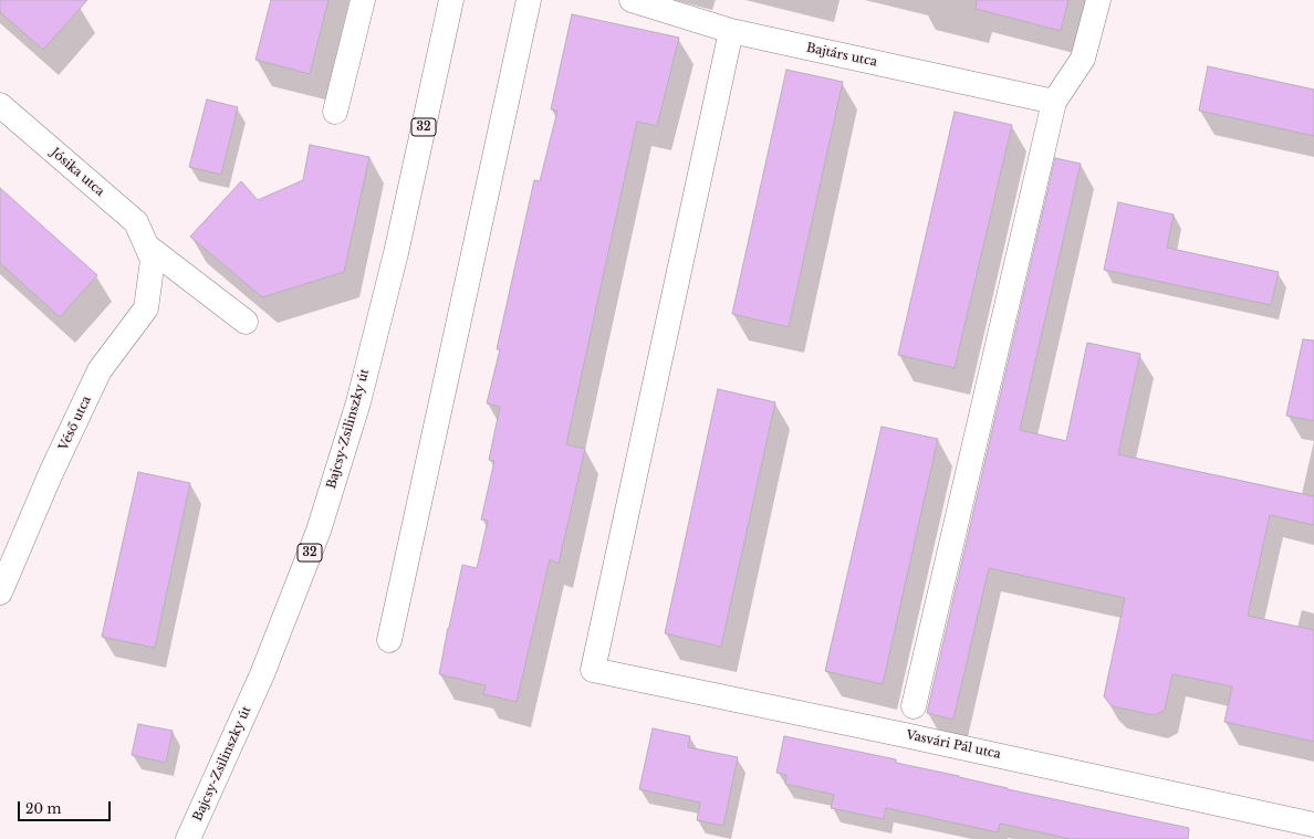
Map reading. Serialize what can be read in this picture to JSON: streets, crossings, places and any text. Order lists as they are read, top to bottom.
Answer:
{
  "streets": {
    "street": [
      "Bajtárs utca",
      "32",
      "Jósika utca",
      "Véső utca",
      "Bajcsy-Zsilinszky út",
      "Vasvári Pál utca"
    ]
  },
  "crossings": [
    ["Bajtárs utca", "Vasvári Pál utca"],
    ["Jósika utca", "Véső utca"]
  ],
  "scale_bar": "20 m"
}
